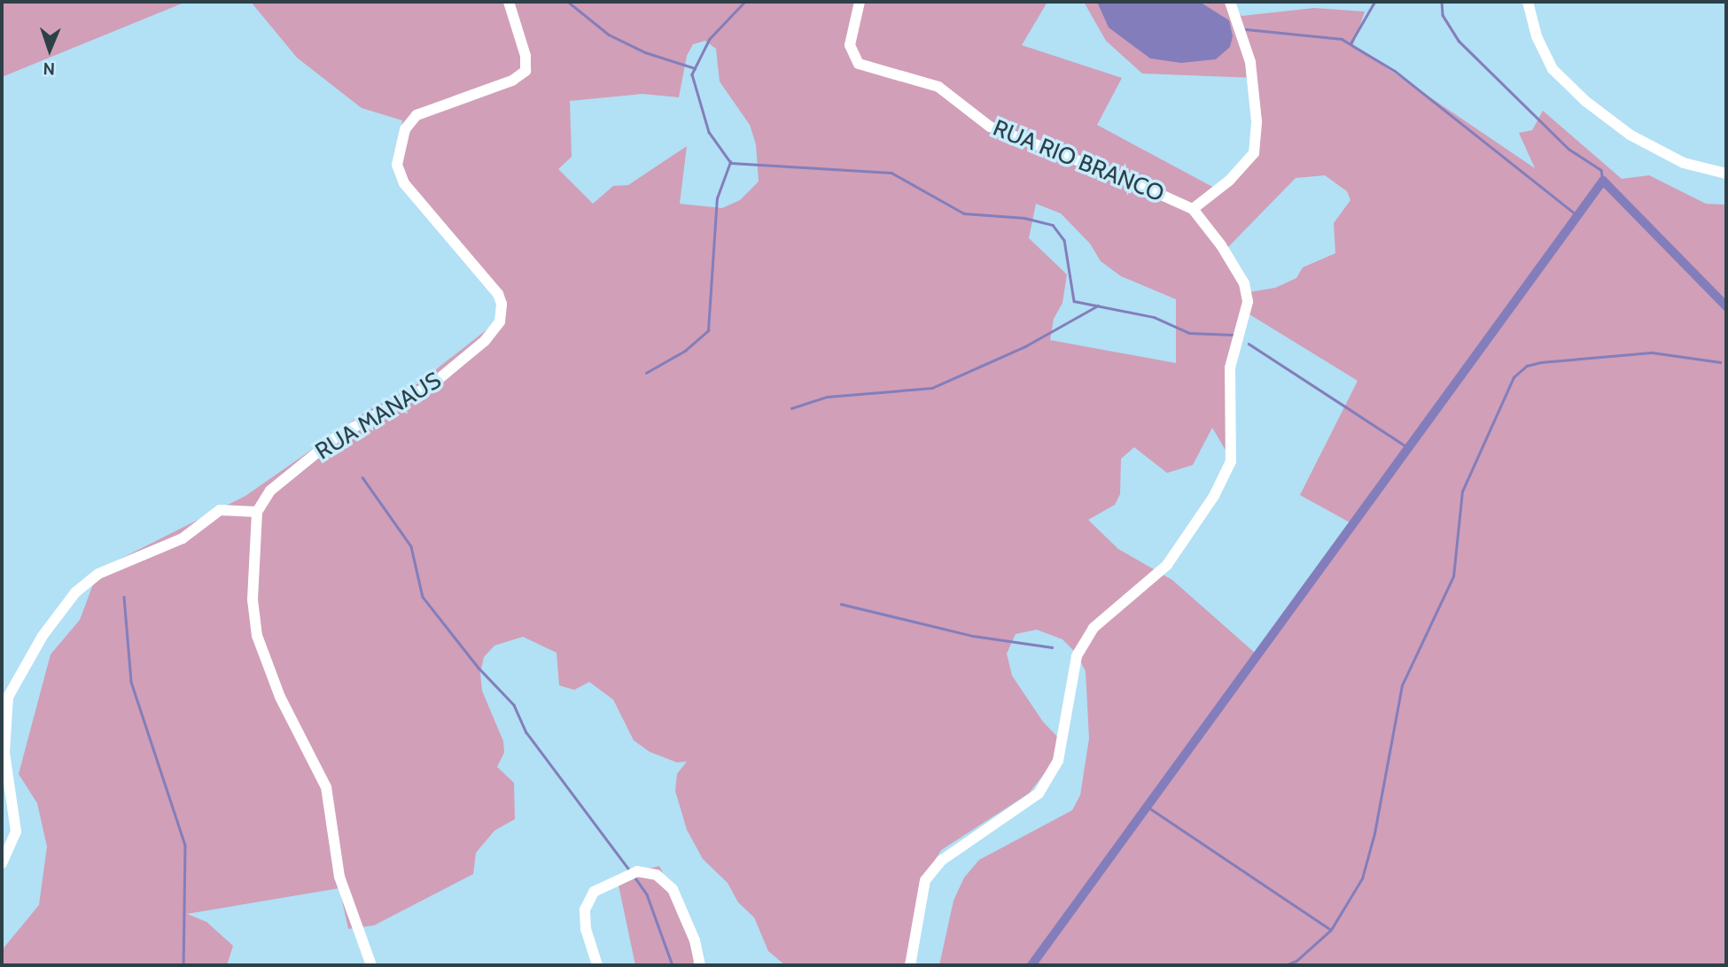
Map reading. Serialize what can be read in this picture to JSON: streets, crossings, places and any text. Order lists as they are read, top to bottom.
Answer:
{
  "streets": {
    "street": ["RUA RIO BRANCO", "RUA MANAUS"]
  },
  "north": "bottom"
}
